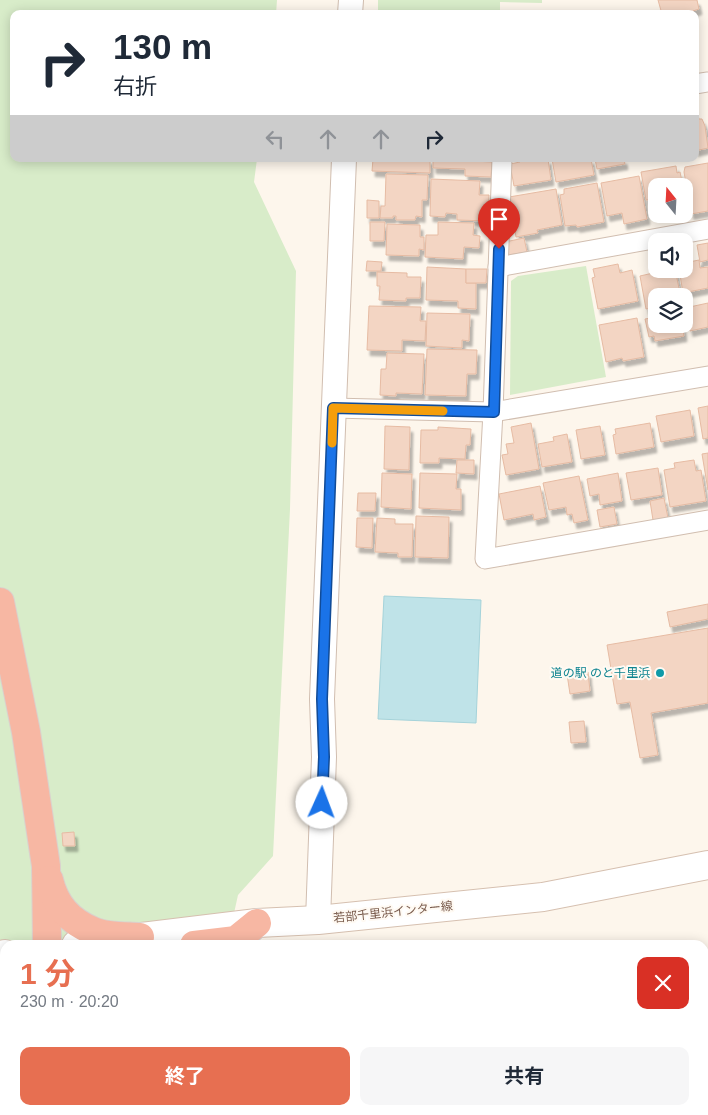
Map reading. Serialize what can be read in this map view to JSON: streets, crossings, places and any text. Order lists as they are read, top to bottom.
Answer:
{
  "streets": {
    "main road": ["若部千里浜インター線"]
  },
  "places": ["道の駅 のと千里浜"],
  "north": "top",
  "page": {
    "turn": ["130 m", "右折"],
    "heading": ["1 分", "230 m · 20:20"],
    "buttons": ["終了", "共有"]
  }
}
